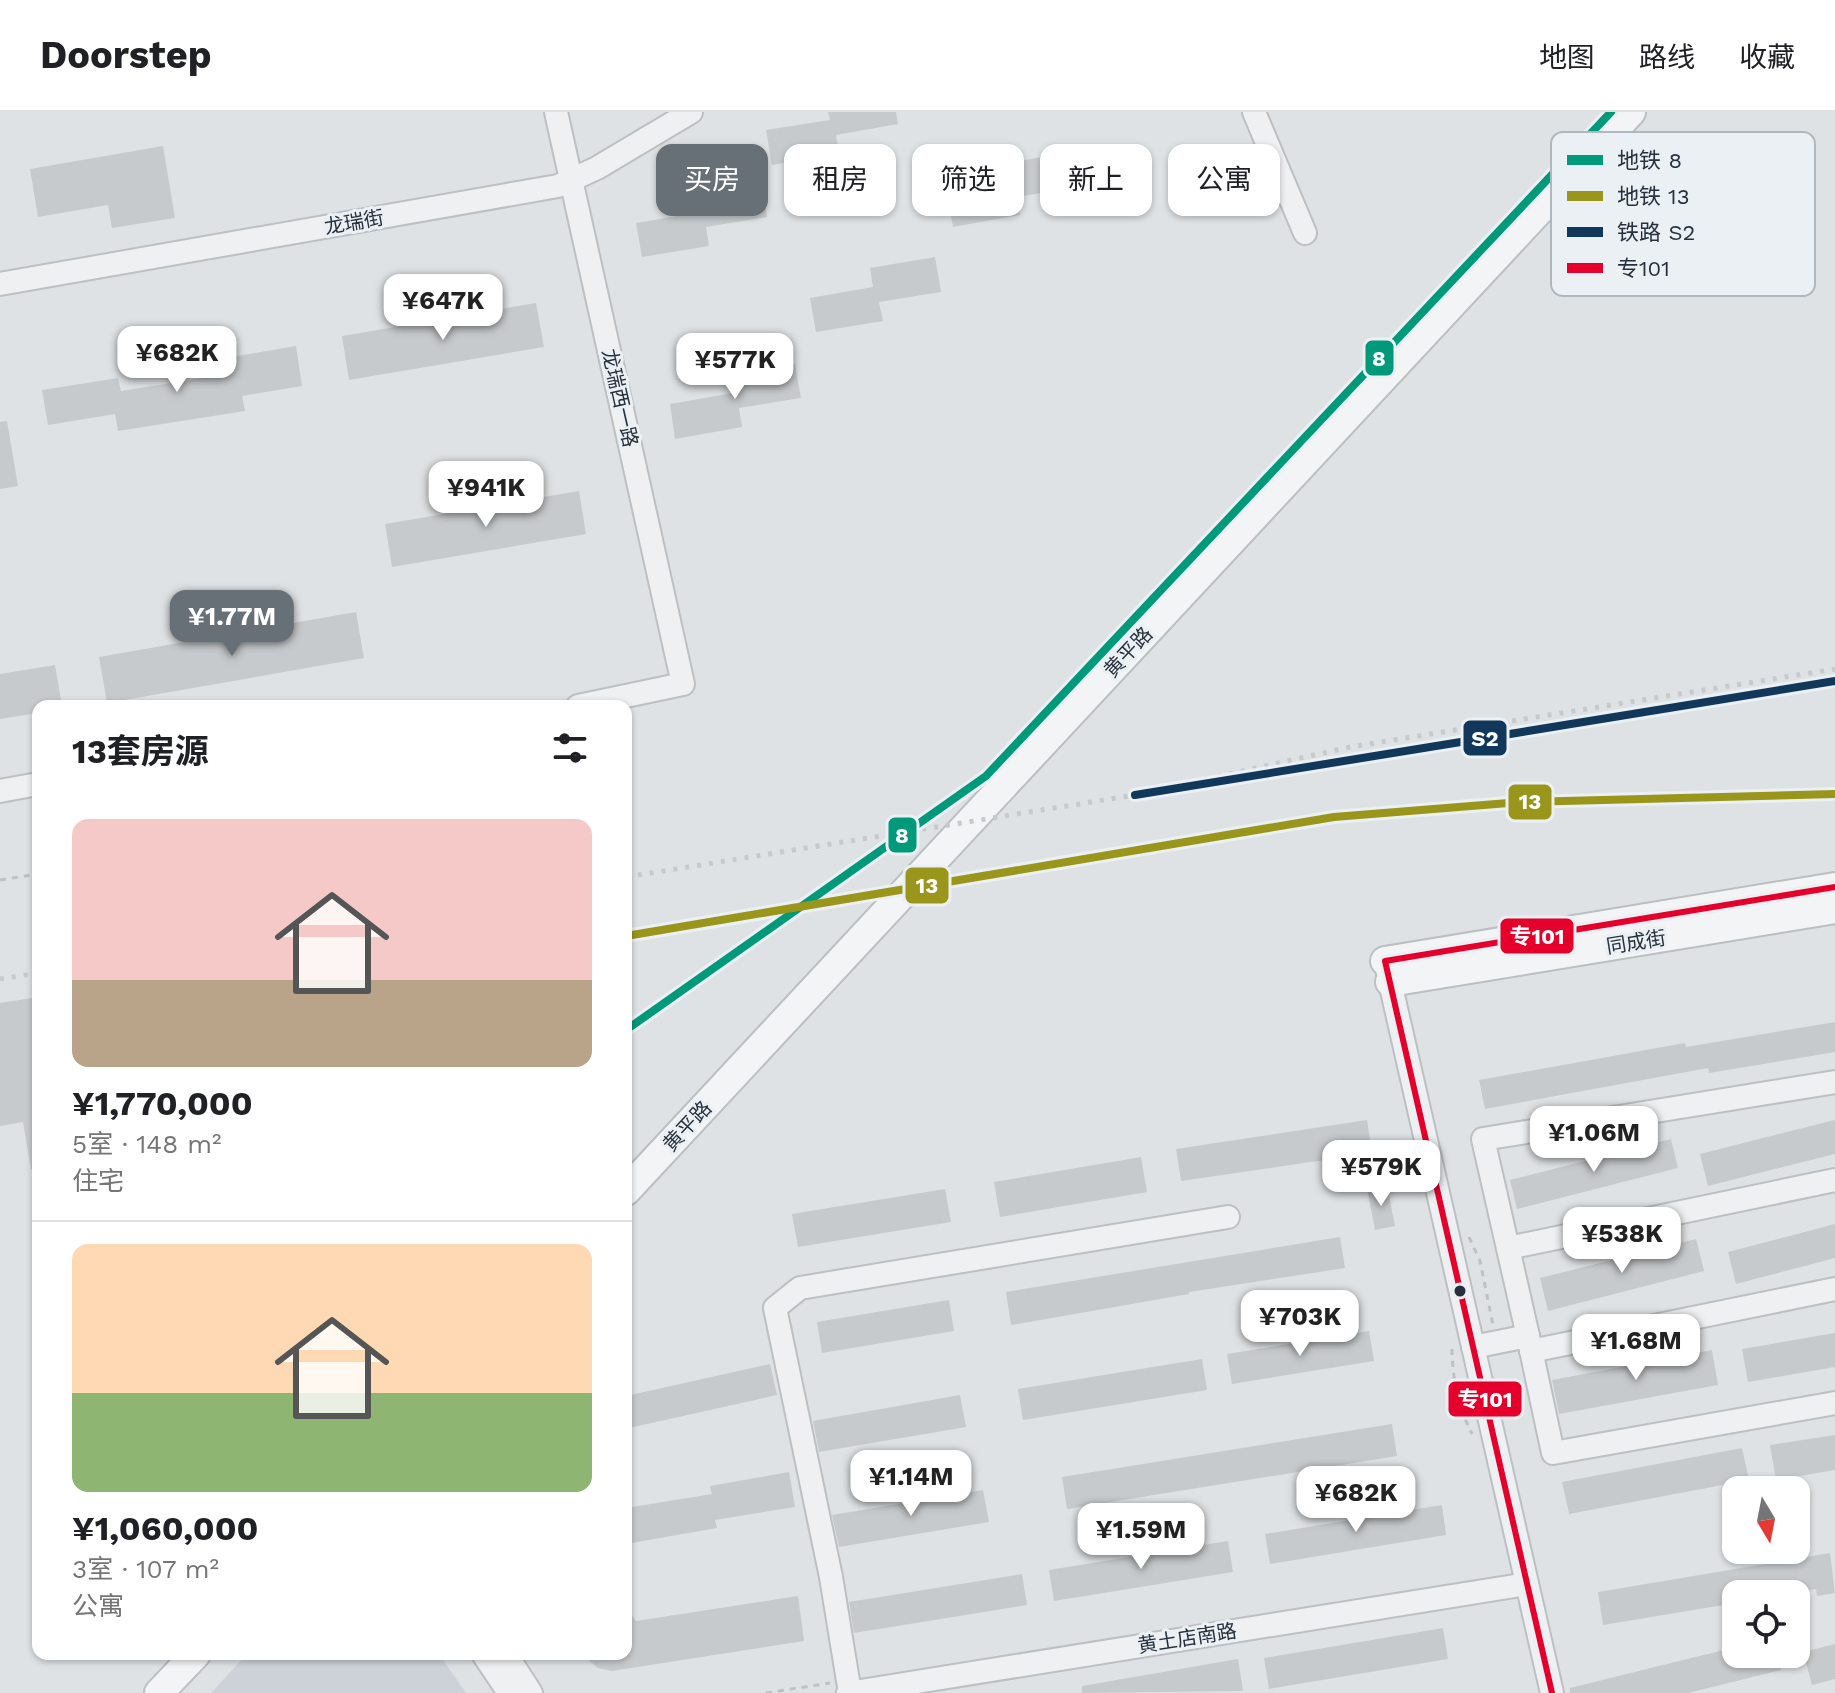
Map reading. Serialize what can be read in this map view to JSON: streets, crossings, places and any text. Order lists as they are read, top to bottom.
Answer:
{
  "streets": {
    "main road": ["黄平路", "同成街"],
    "street": ["龙瑞街", "龙瑞西一路", "黄土店南路"]
  },
  "crossings": [
    ["龙瑞街", "龙瑞西一路"]
  ],
  "lines": [
    "metro line 8",
    "rail line S2",
    "metro line 13",
    "transit line 专101"
  ],
  "legend": [
    "地铁 8",
    "地铁 13",
    "铁路 S2",
    "专101"
  ],
  "north": "bottom",
  "page": {
    "header": "Doorstep",
    "nav": ["地图", "路线", "收藏"],
    "chip": [
      "买房",
      "租房",
      "筛选",
      "新上",
      "公寓"
    ],
    "price": [
      "¥647K",
      "¥682K",
      "¥577K",
      "¥941K",
      "¥1.77M",
      "¥1.06M",
      "¥579K",
      "¥538K",
      "¥703K",
      "¥1.68M",
      "¥1.14M",
      "¥682K",
      "¥1.59M"
    ],
    "heading": "13套房源",
    "list": [
      {
        "name": "¥1,770,000",
        "note": "5室 · 148 m² · 住宅"
      },
      {
        "name": "¥1,060,000",
        "note": "3室 · 107 m² · 公寓"
      }
    ]
  }
}
